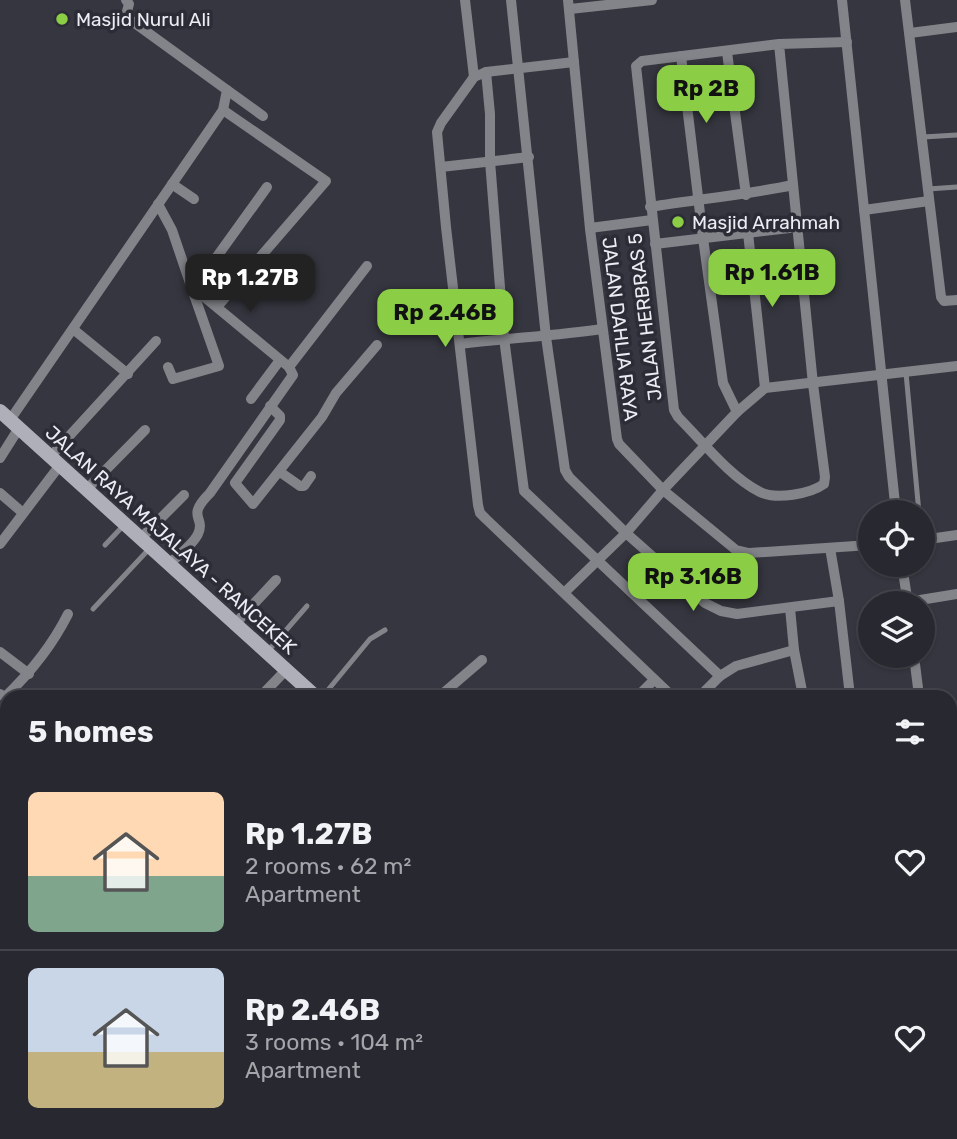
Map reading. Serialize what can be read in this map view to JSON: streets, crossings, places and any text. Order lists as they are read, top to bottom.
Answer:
{
  "streets": {
    "main road": ["JALAN RAYA MAJALAYA - RANCEKEK"],
    "street": ["JALAN HERBRAS 5", "JALAN DAHLIA RAYA"]
  },
  "places": ["Masjid Nurul Ali", "Masjid Arrahmah"],
  "page": {
    "price": [
      "Rp 2B",
      "Rp 1.61B",
      "Rp 1.27B",
      "Rp 2.46B",
      "Rp 3.16B"
    ],
    "heading": "5 homes",
    "list": [
      {
        "name": "Rp 1.27B",
        "note": "2 rooms · 62 m² · Apartment"
      },
      {
        "name": "Rp 2.46B",
        "note": "3 rooms · 104 m² · Apartment"
      }
    ]
  }
}
